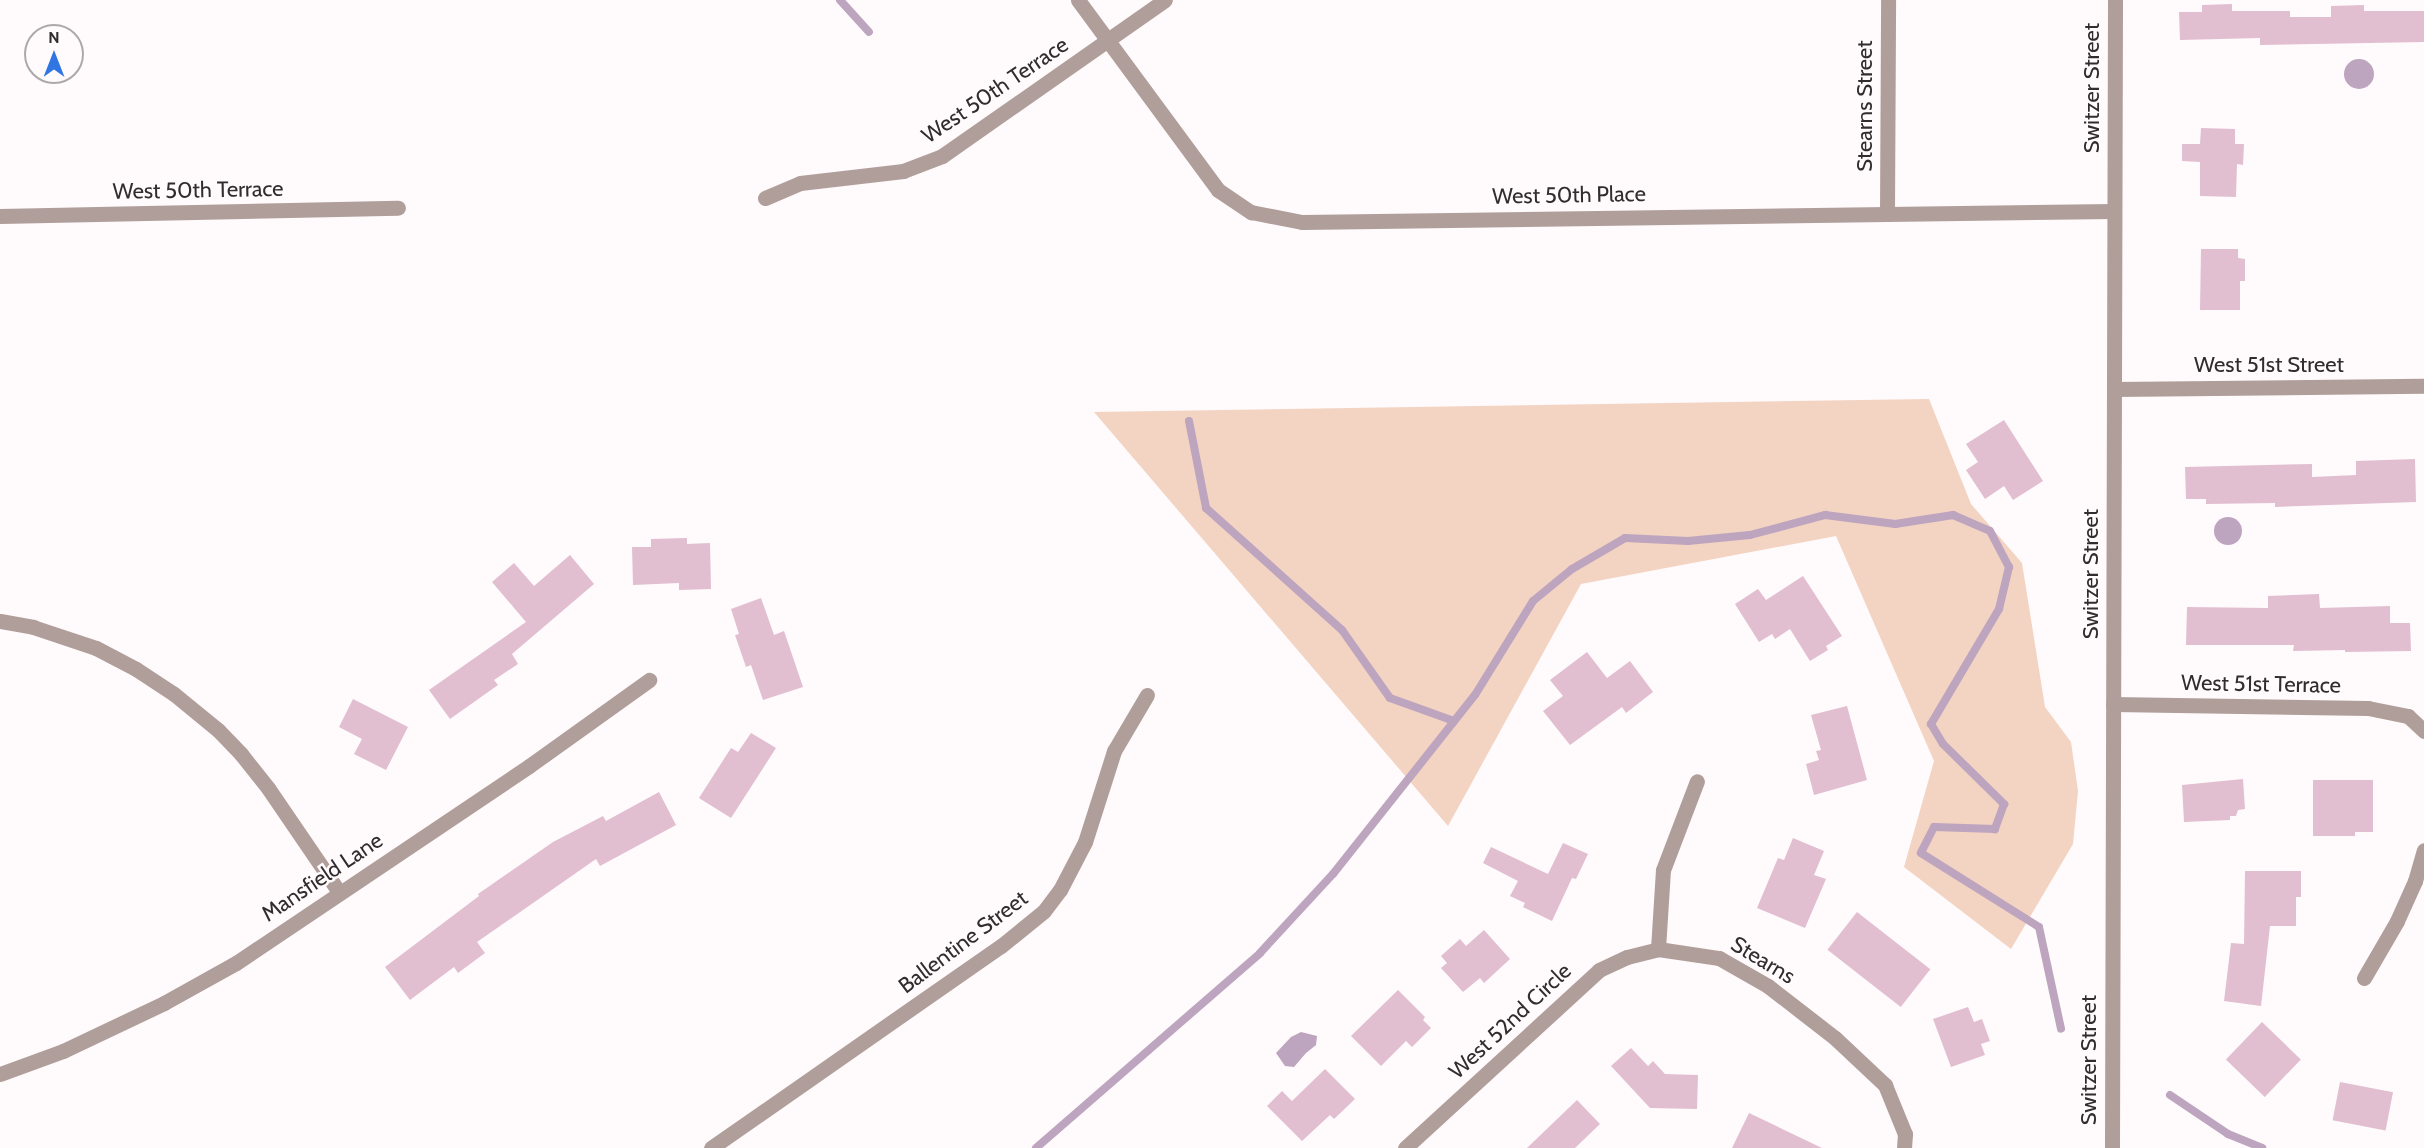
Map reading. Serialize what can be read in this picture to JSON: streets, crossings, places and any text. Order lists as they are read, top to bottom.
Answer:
{
  "streets": {
    "street": [
      "Switzer Street",
      "West 50th Terrace",
      "Stearns Street",
      "West 50th Place",
      "West 51st Street",
      "West 51st Terrace",
      "Mansfield Lane",
      "Ballentine Street",
      "Stearns",
      "West 52nd Circle"
    ]
  },
  "crossings": [
    ["Switzer Street", "West 50th Place"],
    ["Switzer Street", "West 51st Street"],
    ["Switzer Street", "West 51st Terrace"],
    ["West 50th Terrace", "West 50th Place"],
    ["Stearns Street", "West 50th Place"],
    ["Stearns", "West 52nd Circle"]
  ],
  "north": "top"
}
